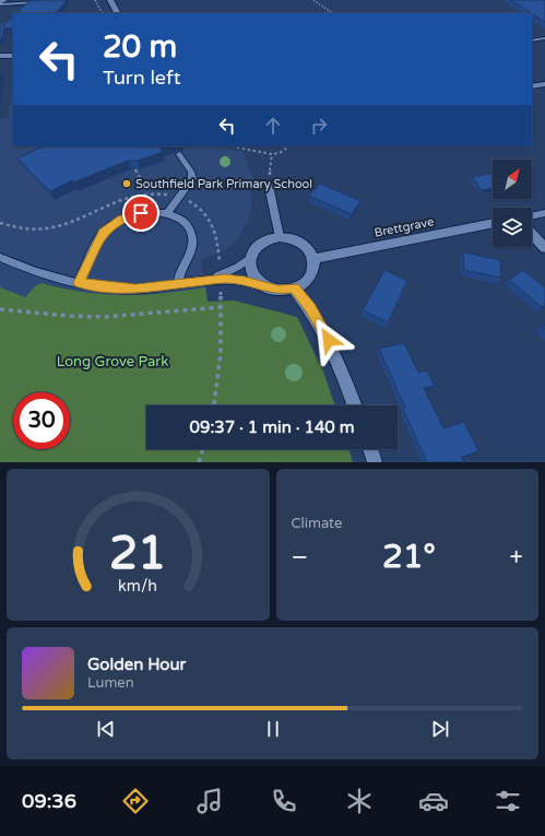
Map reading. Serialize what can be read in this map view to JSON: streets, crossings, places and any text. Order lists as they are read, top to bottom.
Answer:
{
  "streets": {
    "street": ["Brettgrave"]
  },
  "parks": ["Long Grove Park"],
  "places": ["Southfield Park Primary School"],
  "north": "top right",
  "page": {
    "turn": ["20 m", "Turn left"],
    "limit": "30",
    "trip": "09:37 · 1 min · 140 m",
    "tile": "Climate",
    "heat": ["−", "21°", "+"],
    "song": ["Golden Hour", "Lumen"],
    "tabs": "09:36",
    "gauge": ["21", "km/h"]
  }
}
